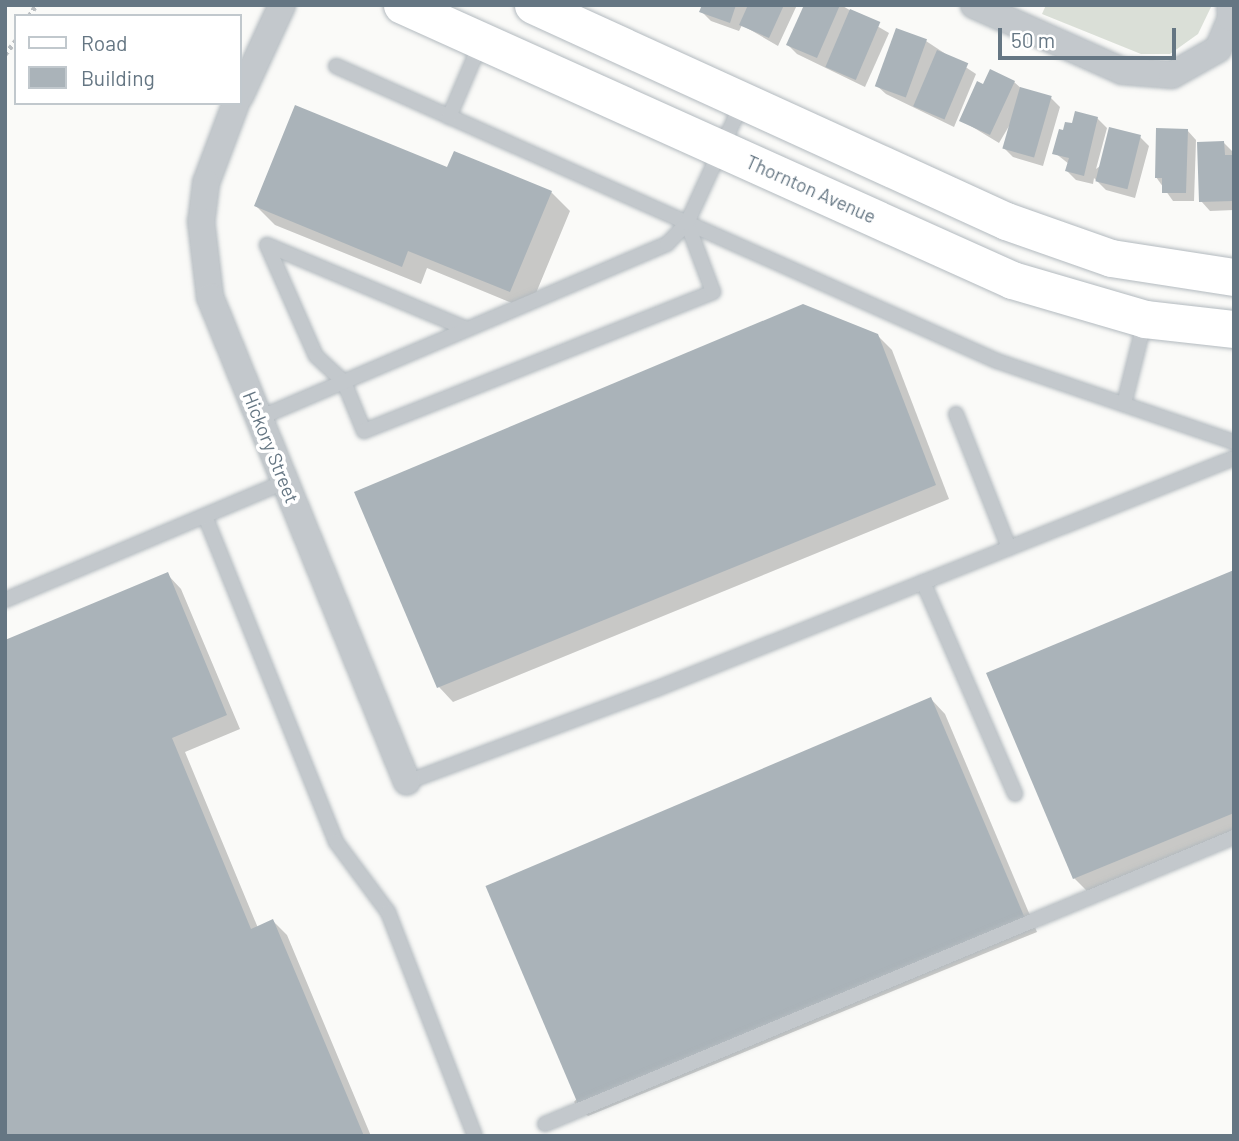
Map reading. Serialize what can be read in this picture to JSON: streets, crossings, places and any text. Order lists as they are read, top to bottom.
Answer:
{
  "streets": {
    "main road": ["Thornton Avenue"],
    "street": ["Hickory Street"]
  },
  "legend": ["Road", "Building"],
  "scale_bar": "50 m"
}
